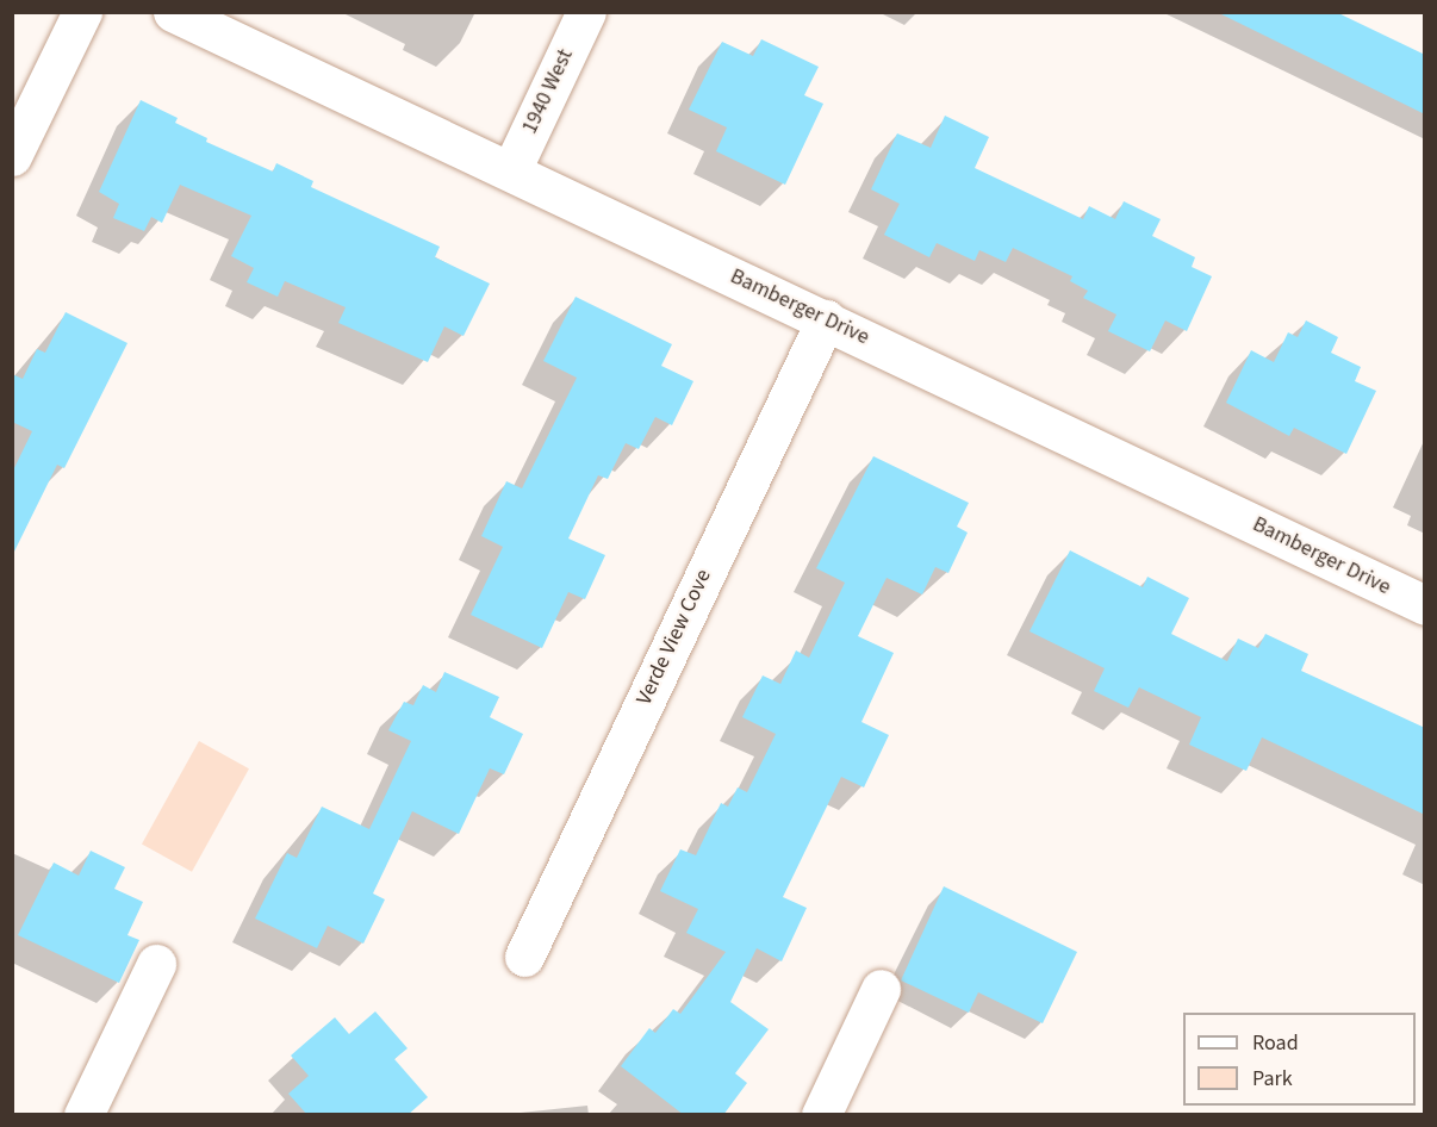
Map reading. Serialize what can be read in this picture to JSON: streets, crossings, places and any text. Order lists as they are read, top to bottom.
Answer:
{
  "streets": {
    "street": ["1940 West", "Bamberger Drive", "Verde View Cove"]
  },
  "crossings": [
    ["1940 West", "Bamberger Drive"],
    ["Bamberger Drive", "Verde View Cove"]
  ],
  "legend": ["Road", "Park"]
}
